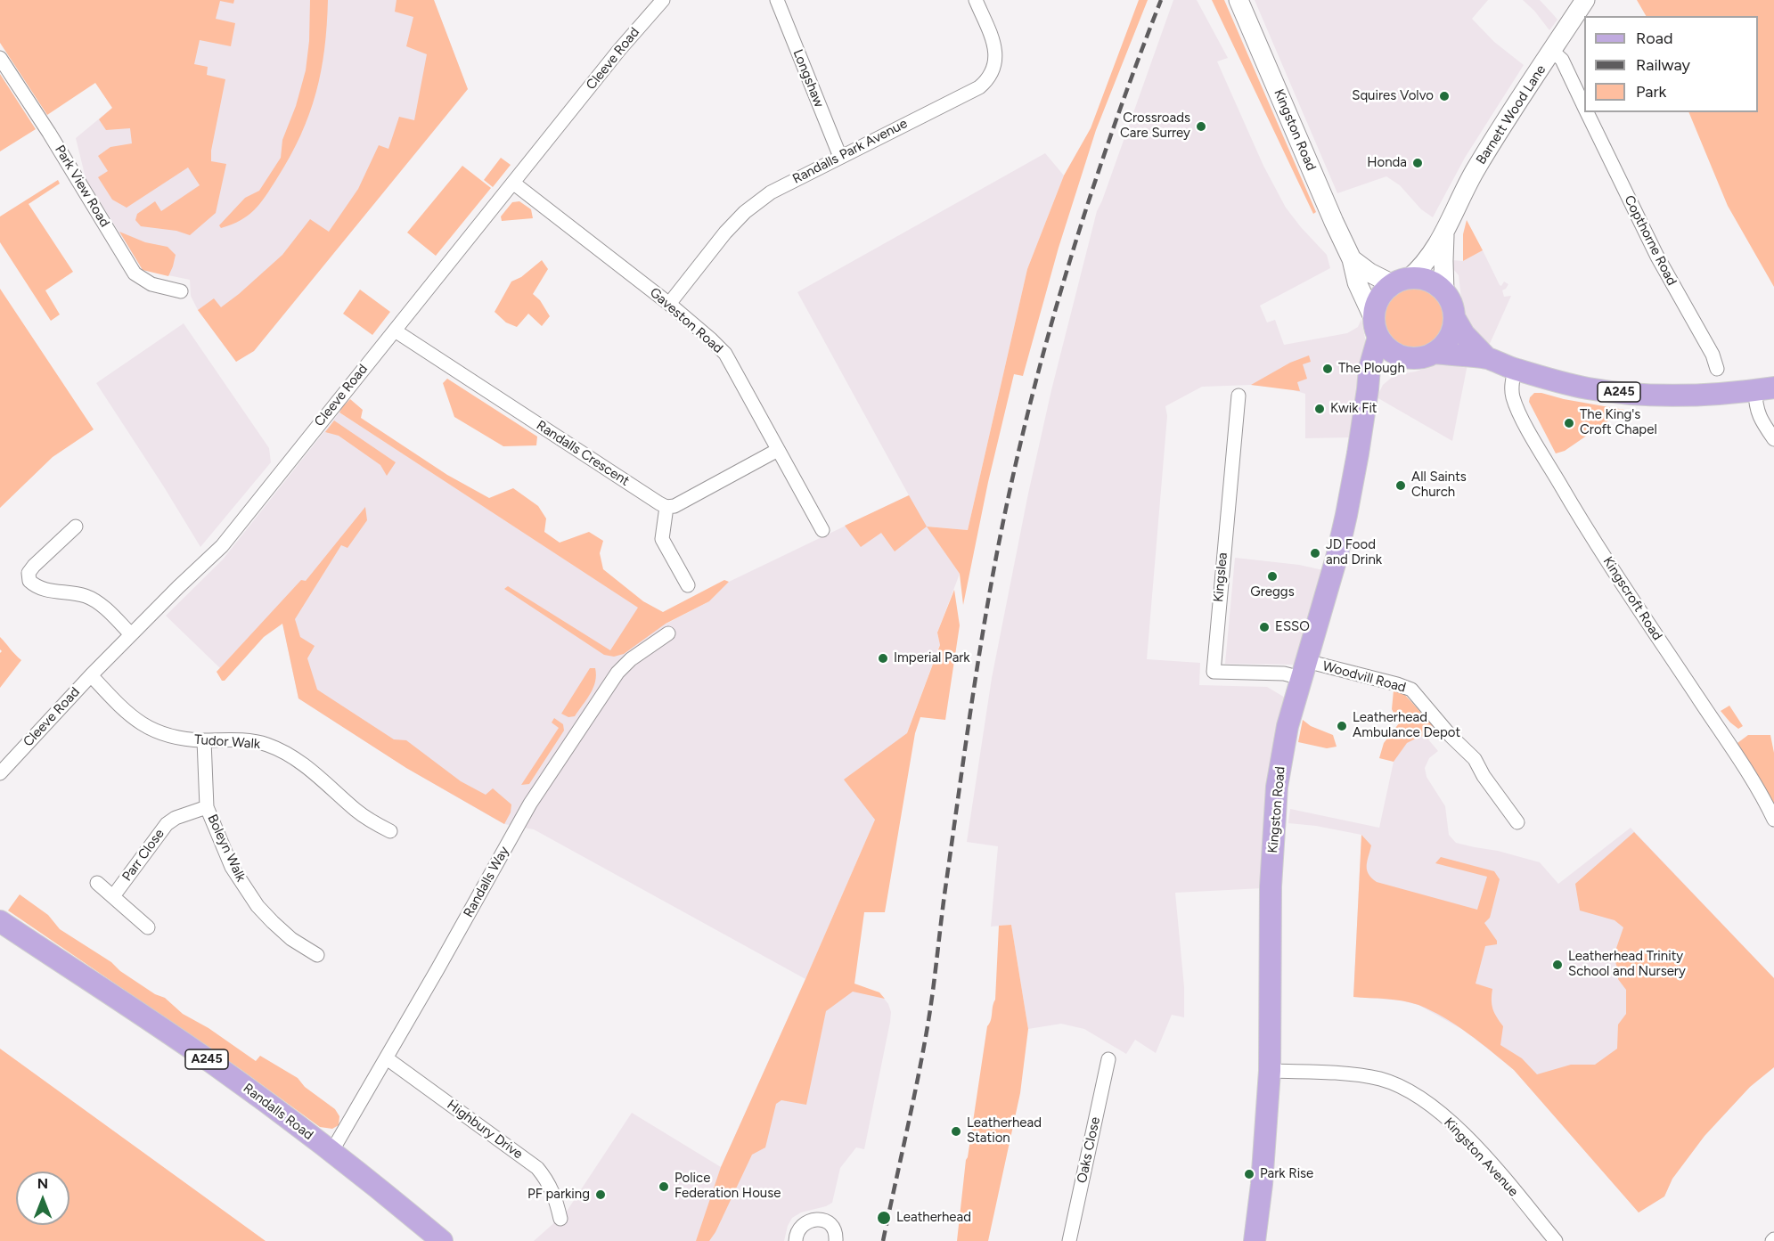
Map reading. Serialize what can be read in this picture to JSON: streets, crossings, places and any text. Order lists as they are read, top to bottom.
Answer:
{
  "streets": {
    "main road": [
      "Barnett Wood Lane",
      "Kingston Road",
      "A245",
      "Randalls Road"
    ],
    "street": [
      "Cleeve Road",
      "Longshaw",
      "Randalls Park Avenue",
      "Park View Road",
      "Copthorne Road",
      "Gaveston Road",
      "Randalls Crescent",
      "Kingslea",
      "Kingscroft Road",
      "Woodvill Road",
      "Tudor Walk",
      "Boleyn Walk",
      "Parr Close",
      "Randalls Way",
      "Highbury Drive",
      "Oaks Close",
      "Kingston Avenue"
    ]
  },
  "crossings": [
    ["Cleeve Road", "Gaveston Road"],
    ["Cleeve Road", "Randalls Crescent"],
    ["Cleeve Road", "Tudor Walk"],
    ["Longshaw", "Randalls Park Avenue"],
    ["Barnett Wood Lane", "Kingston Road"],
    ["Barnett Wood Lane", "Copthorne Road"],
    ["Barnett Wood Lane", "A245"],
    ["Kingston Road", "A245"],
    ["Kingston Road", "Kingslea"],
    ["Kingston Road", "Woodvill Road"],
    ["Kingston Road", "Kingston Avenue"],
    ["Randalls Park Avenue", "Gaveston Road"],
    ["A245", "Kingscroft Road"],
    ["Kingslea", "Woodvill Road"],
    ["Tudor Walk", "Boleyn Walk"],
    ["Boleyn Walk", "Parr Close"],
    ["Randalls Way", "Randalls Road"],
    ["Randalls Way", "Highbury Drive"]
  ],
  "places": [
    "Squires Volvo",
    "Crossroads Care Surrey",
    "Honda",
    "The Plough",
    "Kwik Fit",
    "The King's Croft Chapel",
    "All Saints Church",
    "JD Food and Drink",
    "Greggs",
    "ESSO",
    "Imperial Park",
    "Leatherhead Ambulance Depot",
    "Leatherhead Trinity School and Nursery",
    "Leatherhead Station",
    "Park Rise",
    "Police Federation House",
    "PF parking",
    "Leatherhead"
  ],
  "legend": ["Road", "Railway", "Park"],
  "north": "top"
}
